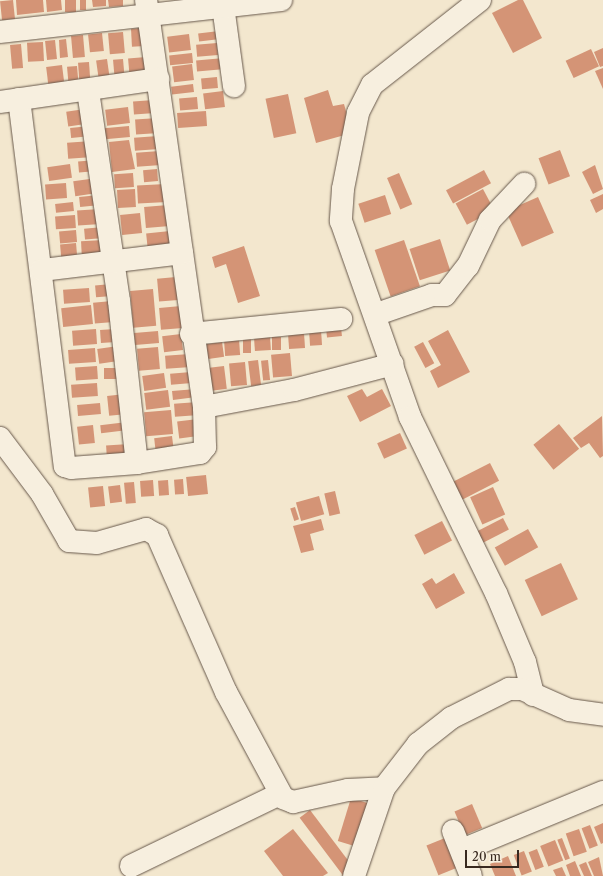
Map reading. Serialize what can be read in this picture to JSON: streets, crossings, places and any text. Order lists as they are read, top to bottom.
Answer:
{
  "scale_bar": "20 m"
}
